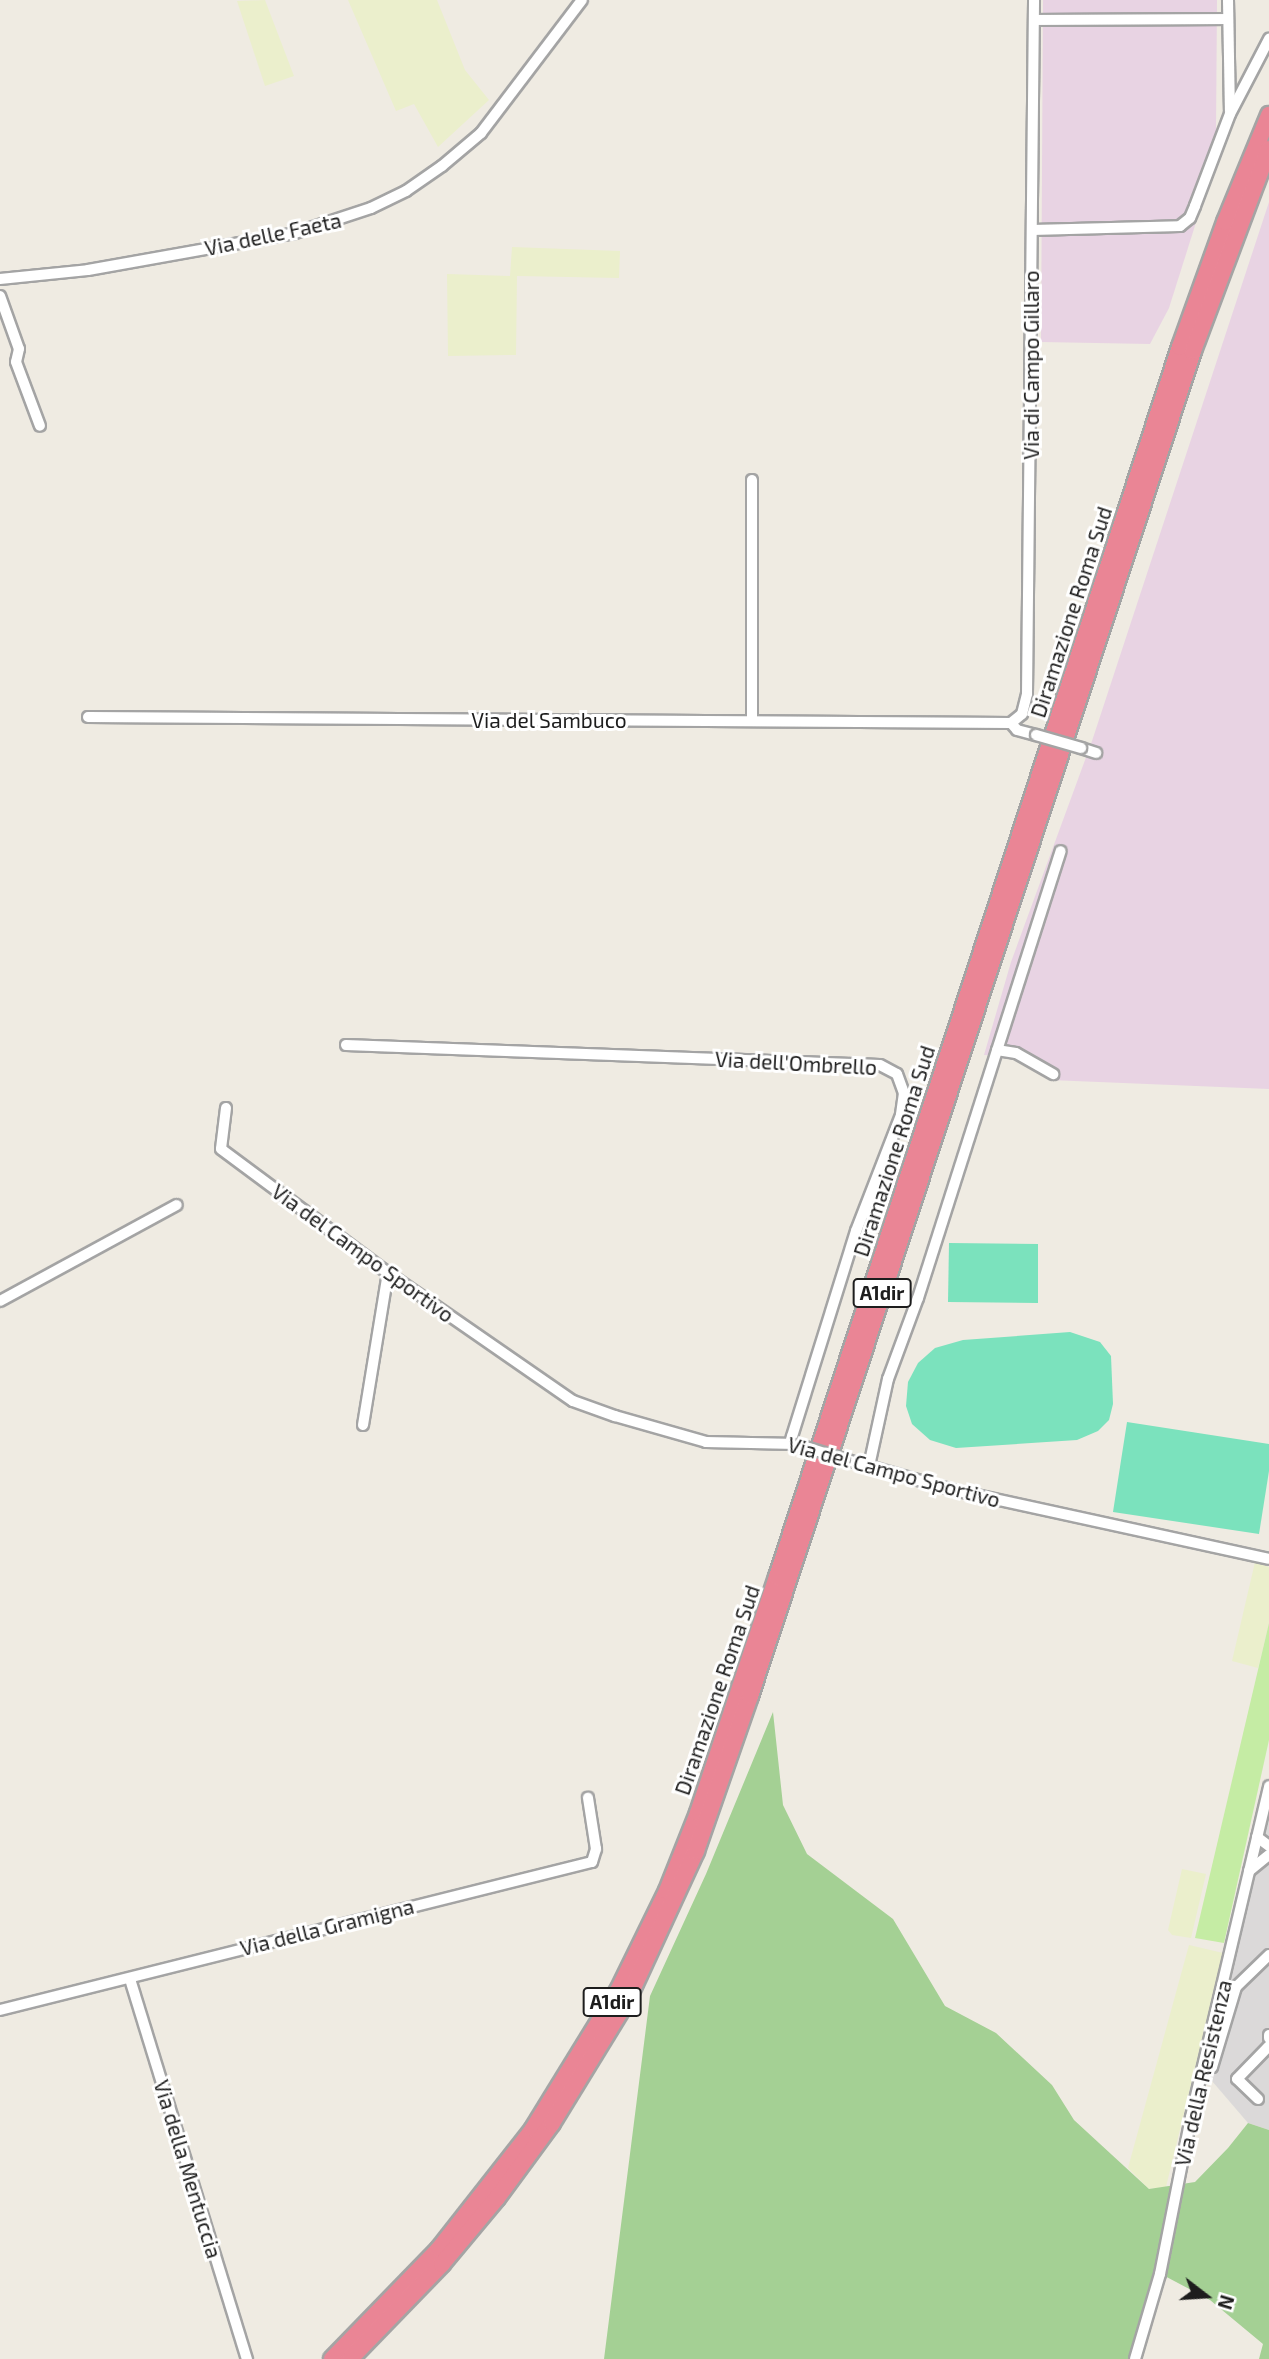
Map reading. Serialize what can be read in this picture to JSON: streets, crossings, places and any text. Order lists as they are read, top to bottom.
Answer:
{
  "streets": {
    "highway": ["Diramazione Roma Sud", "A1dir"],
    "street": [
      "Via delle Faeta",
      "Via di Campo Gillaro",
      "Via del Sambuco",
      "Via dell'Ombrello",
      "Via del Campo Sportivo",
      "Via della Gramigna",
      "Via della Resistenza",
      "Via della Mentuccia"
    ]
  },
  "crossings": [
    ["Via di Campo Gillaro", "Via del Sambuco"],
    ["Via dell'Ombrello", "Via del Campo Sportivo"],
    ["Via della Gramigna", "Via della Mentuccia"]
  ],
  "north": "right"
}
